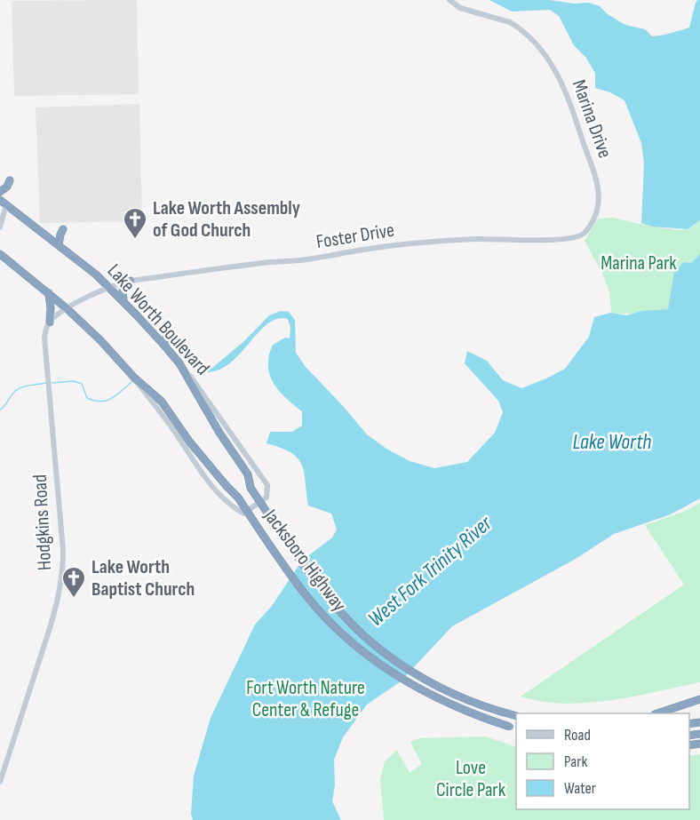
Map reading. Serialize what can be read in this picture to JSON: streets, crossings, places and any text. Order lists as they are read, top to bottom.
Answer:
{
  "streets": {
    "highway": ["Lake Worth Boulevard", "Jacksboro Highway"],
    "street": ["Marina Drive", "Foster Drive", "Hodgkins Road"]
  },
  "crossings": [
    ["Marina Drive", "Foster Drive"],
    ["Foster Drive", "Lake Worth Boulevard"],
    ["Lake Worth Boulevard", "Jacksboro Highway"]
  ],
  "water": ["Lake Worth", "West Fork Trinity River"],
  "parks": ["Marina Park", "Fort Worth Nature Center & Refuge", "Love Circle Park"],
  "places": {
    "church": ["Lake Worth Assembly of God Church", "Lake Worth Baptist Church"]
  },
  "legend": ["Road", "Park", "Water"]
}
